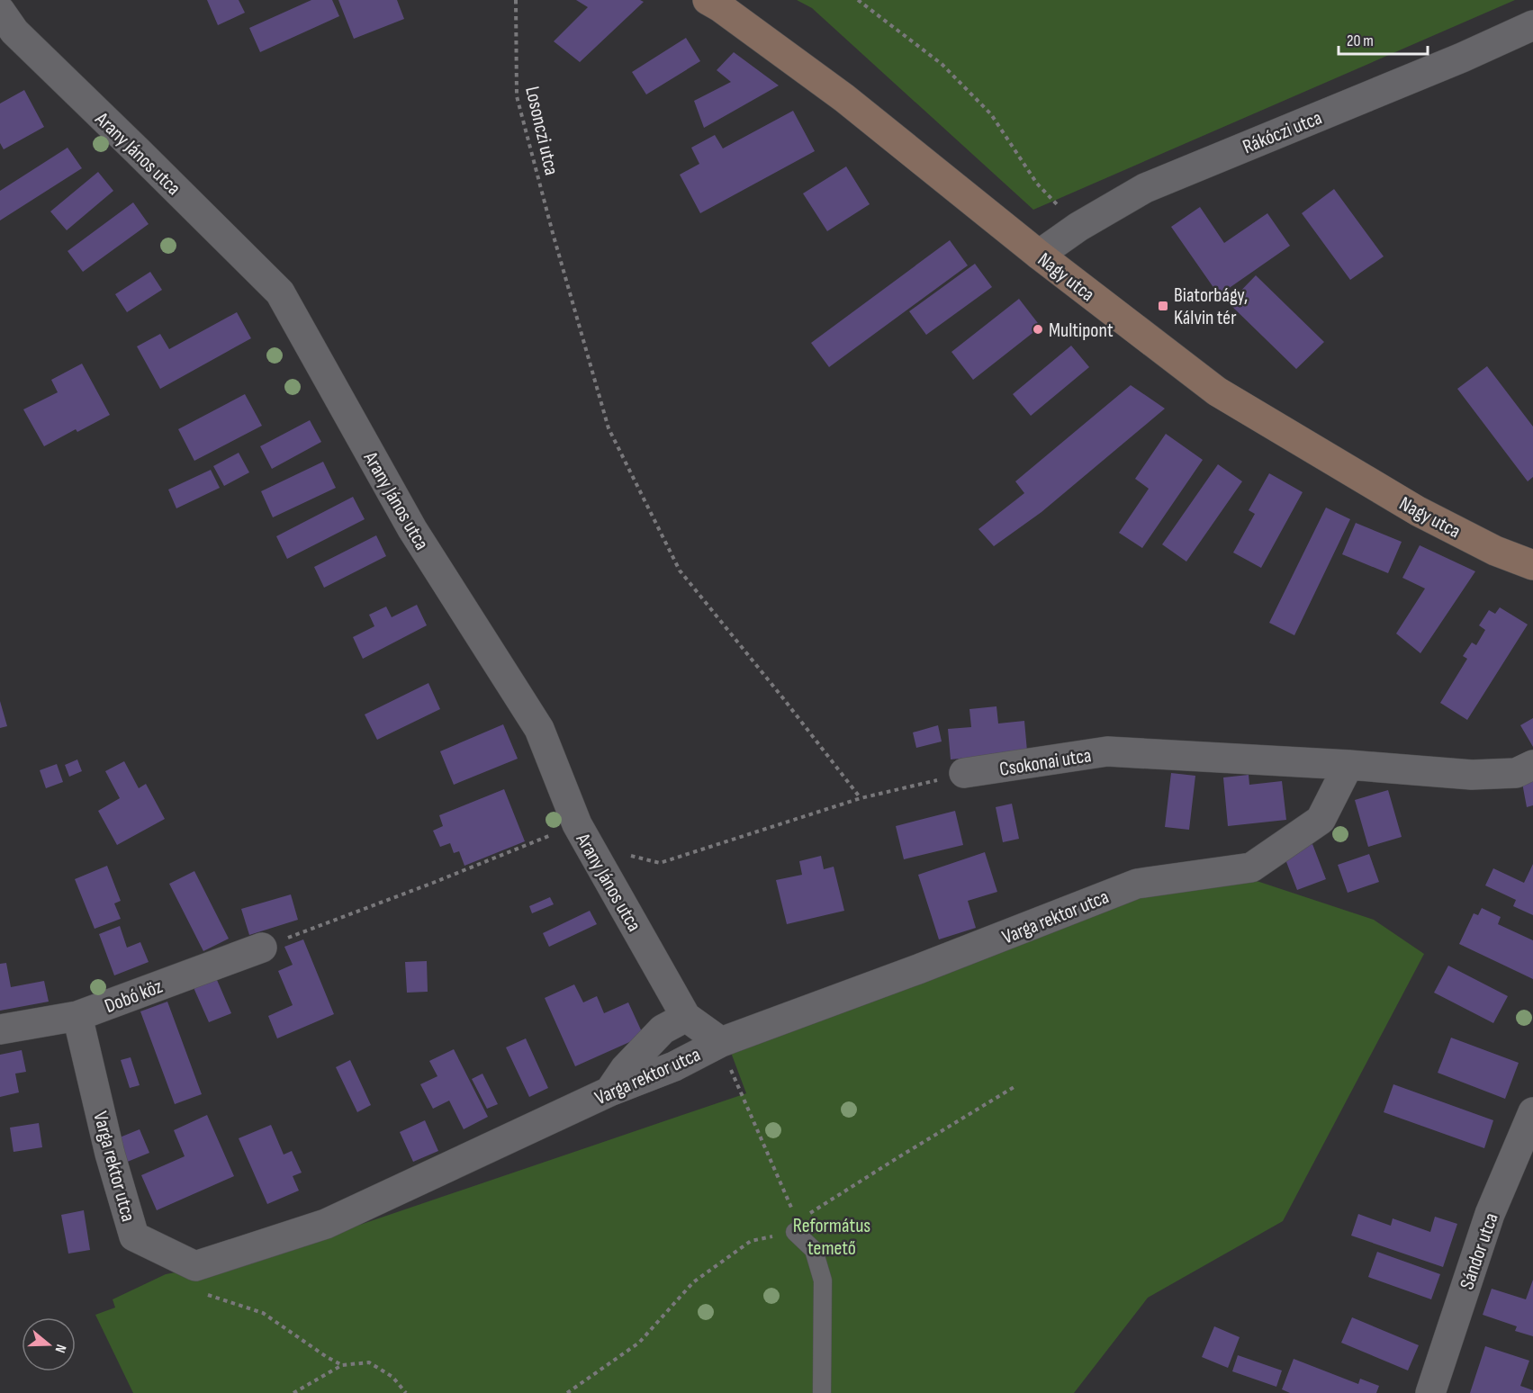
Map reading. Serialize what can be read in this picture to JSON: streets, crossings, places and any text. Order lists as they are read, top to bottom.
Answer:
{
  "streets": {
    "main road": ["Nagy utca"],
    "street": [
      "Rákóczi utca",
      "Arany János utca",
      "Csokonai utca",
      "Varga rektor utca",
      "Dobó köz",
      "Sándor utca"
    ],
    "path": ["Losonczi utca"]
  },
  "crossings": [
    ["Rákóczi utca", "Nagy utca"],
    ["Arany János utca", "Varga rektor utca"],
    ["Csokonai utca", "Varga rektor utca"],
    ["Varga rektor utca", "Dobó köz"]
  ],
  "parks": ["Református temető"],
  "places": {
    "transit": ["Biatorbágy, Kálvin tér"],
    "other": ["Multipont"]
  },
  "scale_bar": "20 m",
  "north": "right"
}
